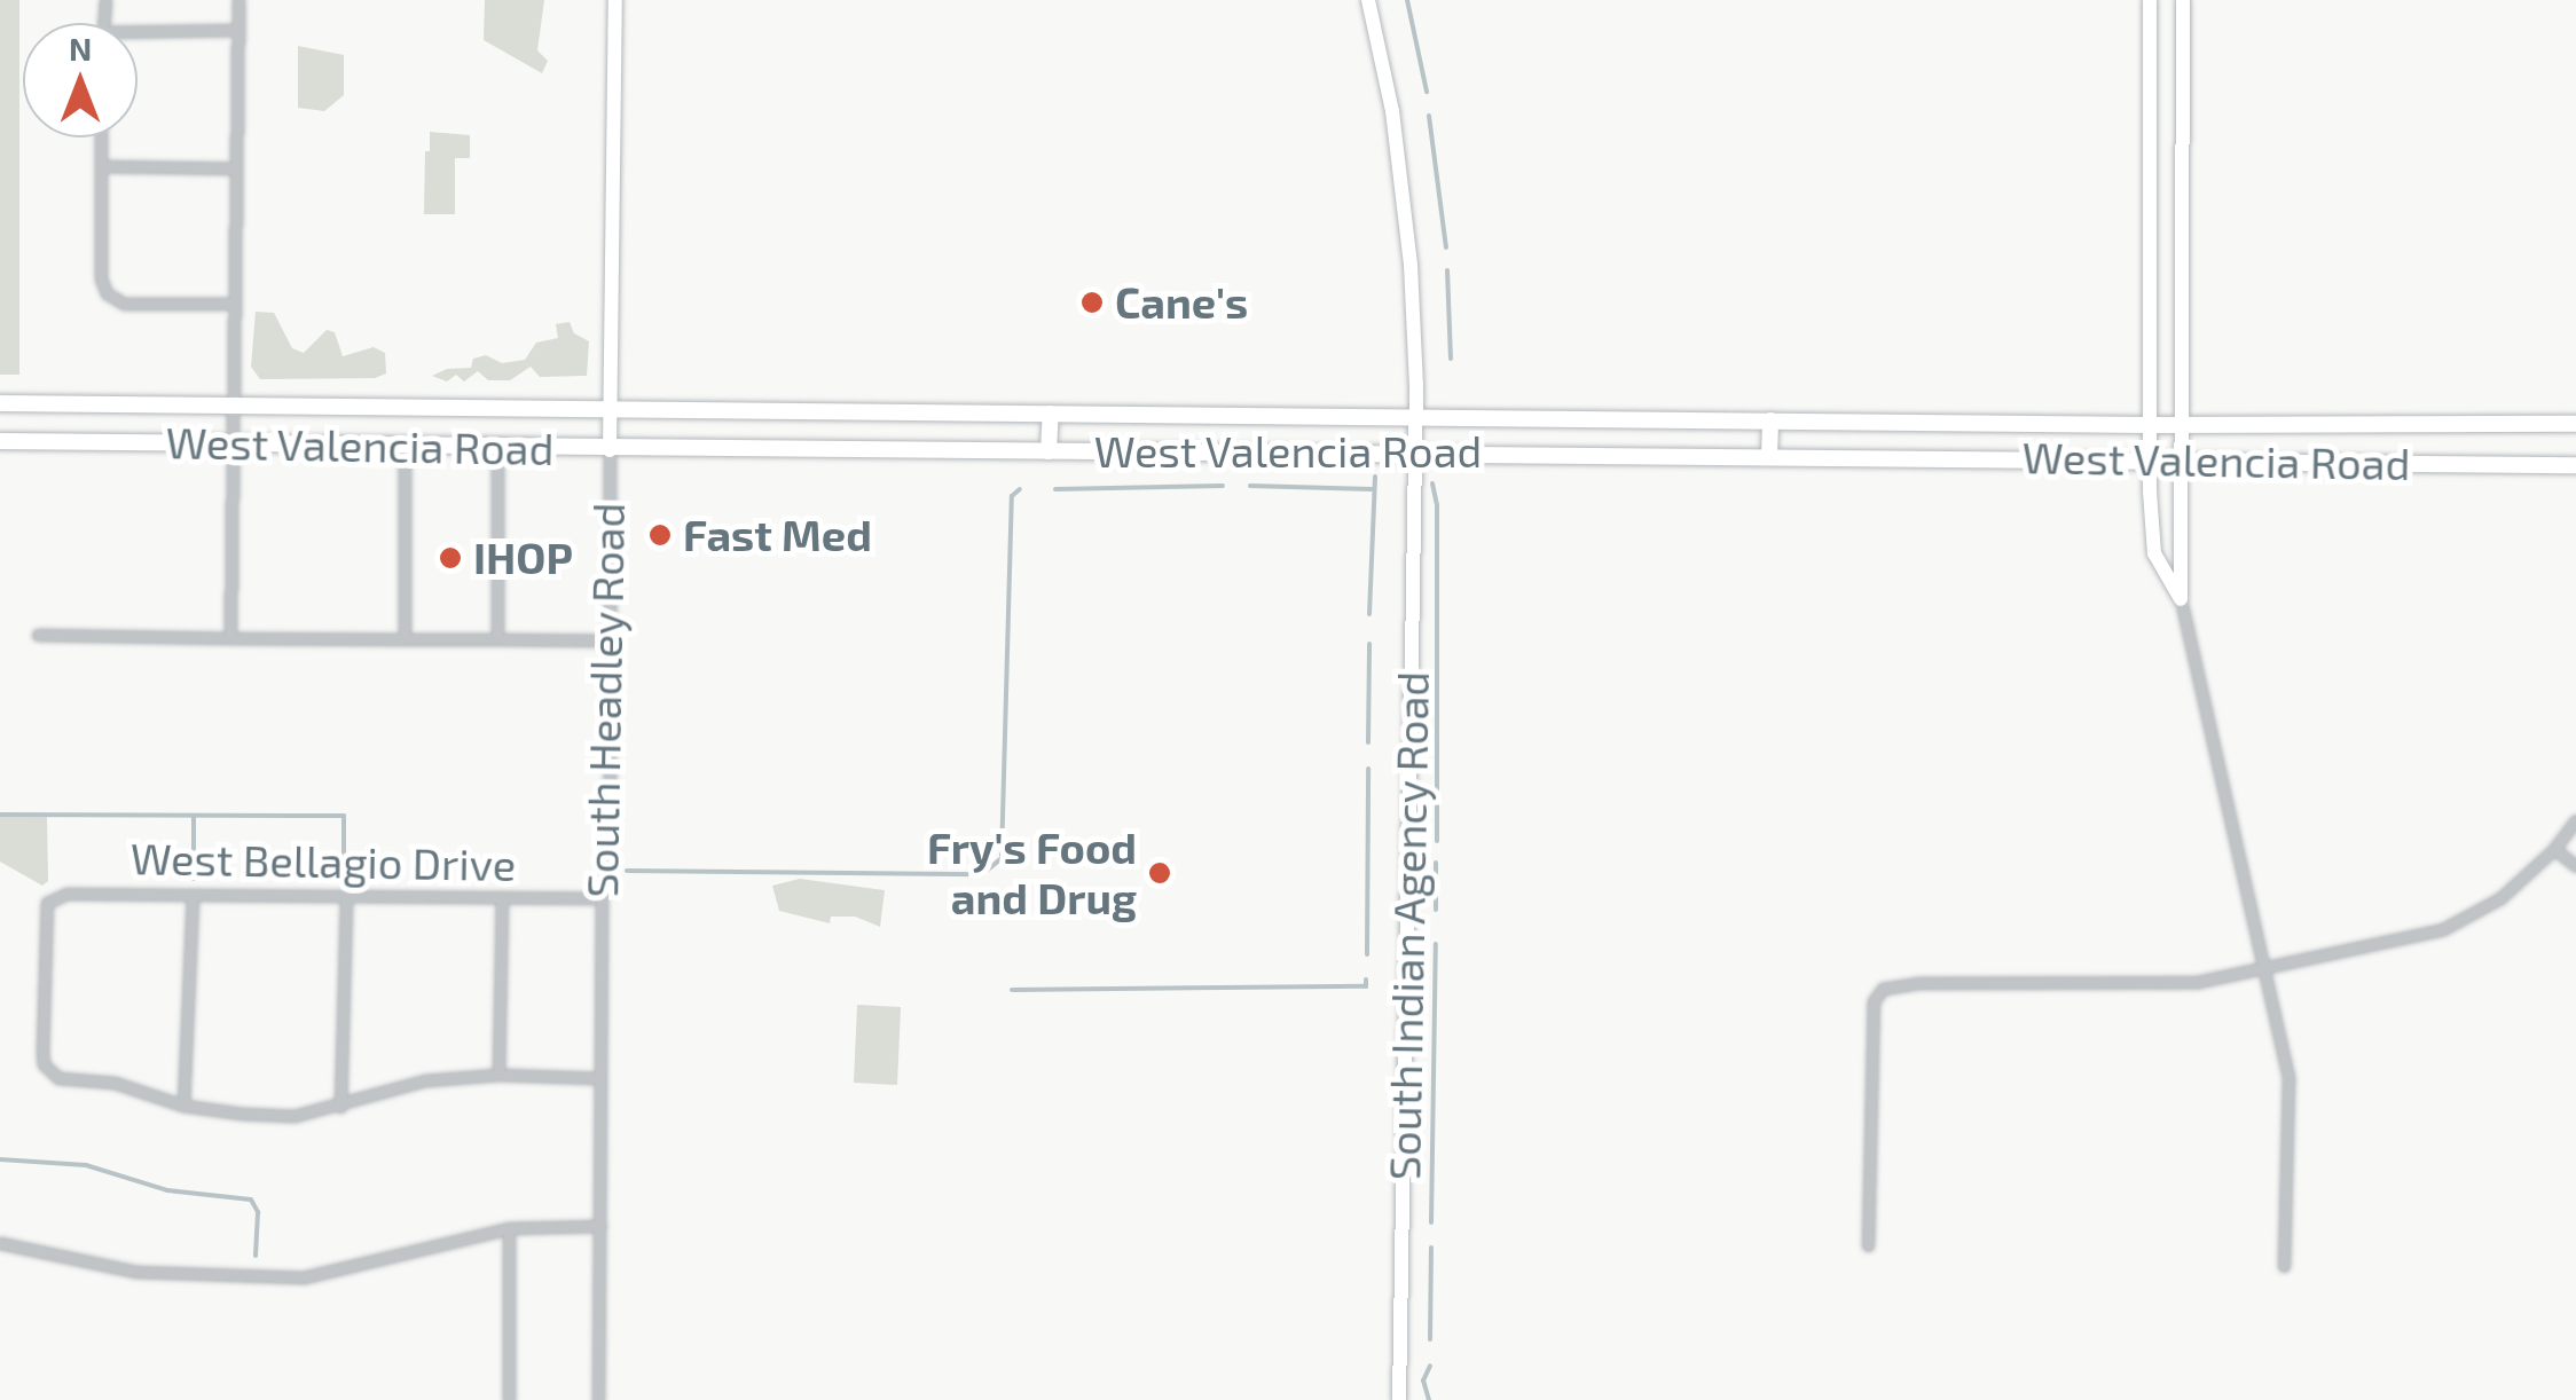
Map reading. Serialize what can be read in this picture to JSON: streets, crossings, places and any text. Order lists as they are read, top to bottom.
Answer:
{
  "streets": {
    "main road": ["West Valencia Road"],
    "street": ["South Headley Road", "West Bellagio Drive", "South Indian Agency Road"]
  },
  "crossings": [
    ["West Valencia Road", "South Headley Road"],
    ["West Valencia Road", "South Indian Agency Road"],
    ["South Headley Road", "West Bellagio Drive"]
  ],
  "places": [
    "Cane's",
    "Fast Med",
    "IHOP",
    "Fry's Food and Drug"
  ],
  "north": "top"
}
